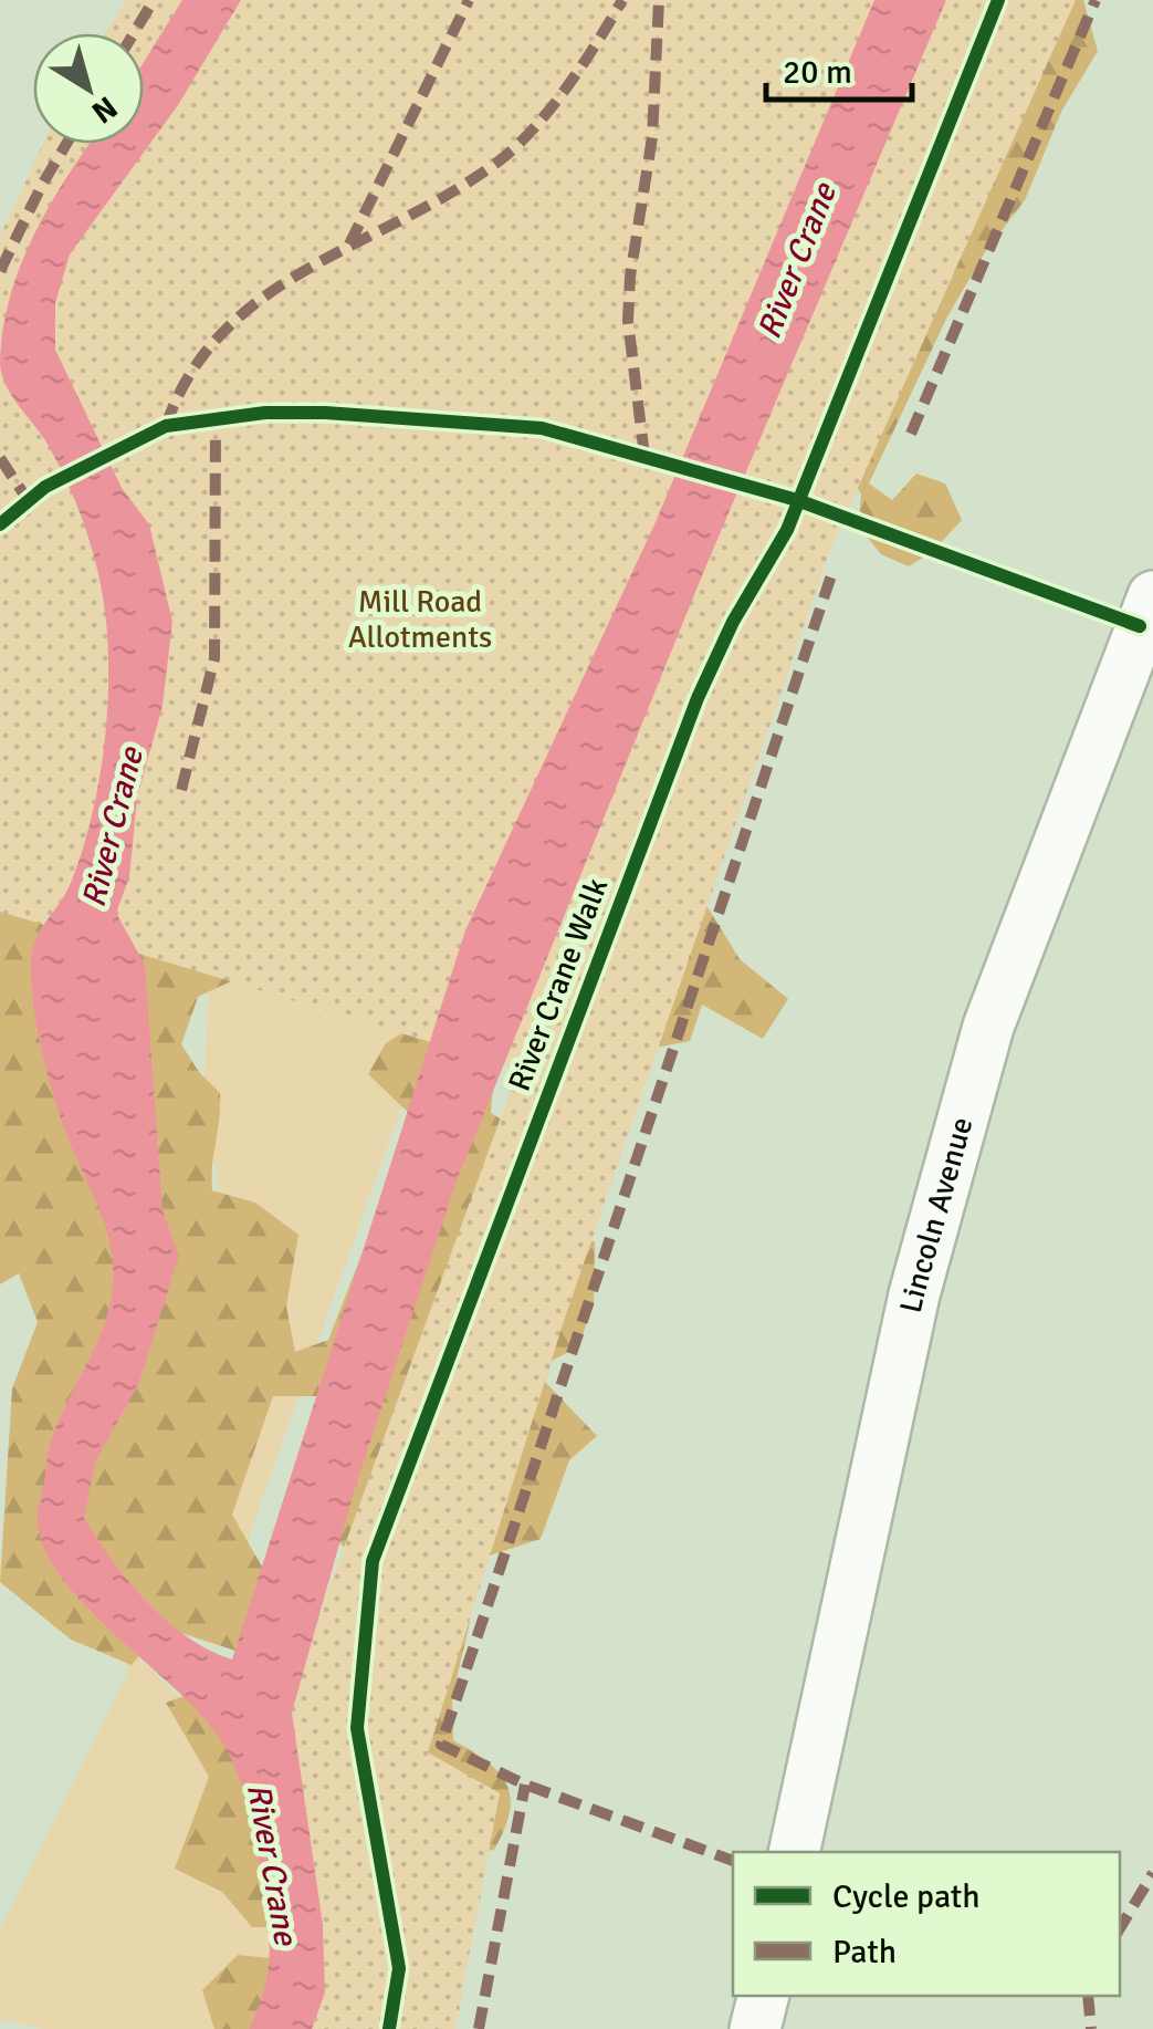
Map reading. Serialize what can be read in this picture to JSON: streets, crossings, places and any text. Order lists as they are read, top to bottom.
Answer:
{
  "streets": {
    "street": ["Lincoln Avenue"],
    "cycle path": ["River Crane Walk"]
  },
  "water": ["River Crane"],
  "parks": ["Mill Road Allotments"],
  "legend": ["Cycle path", "Path"],
  "scale_bar": "20 m",
  "north": "bottom right"
}
